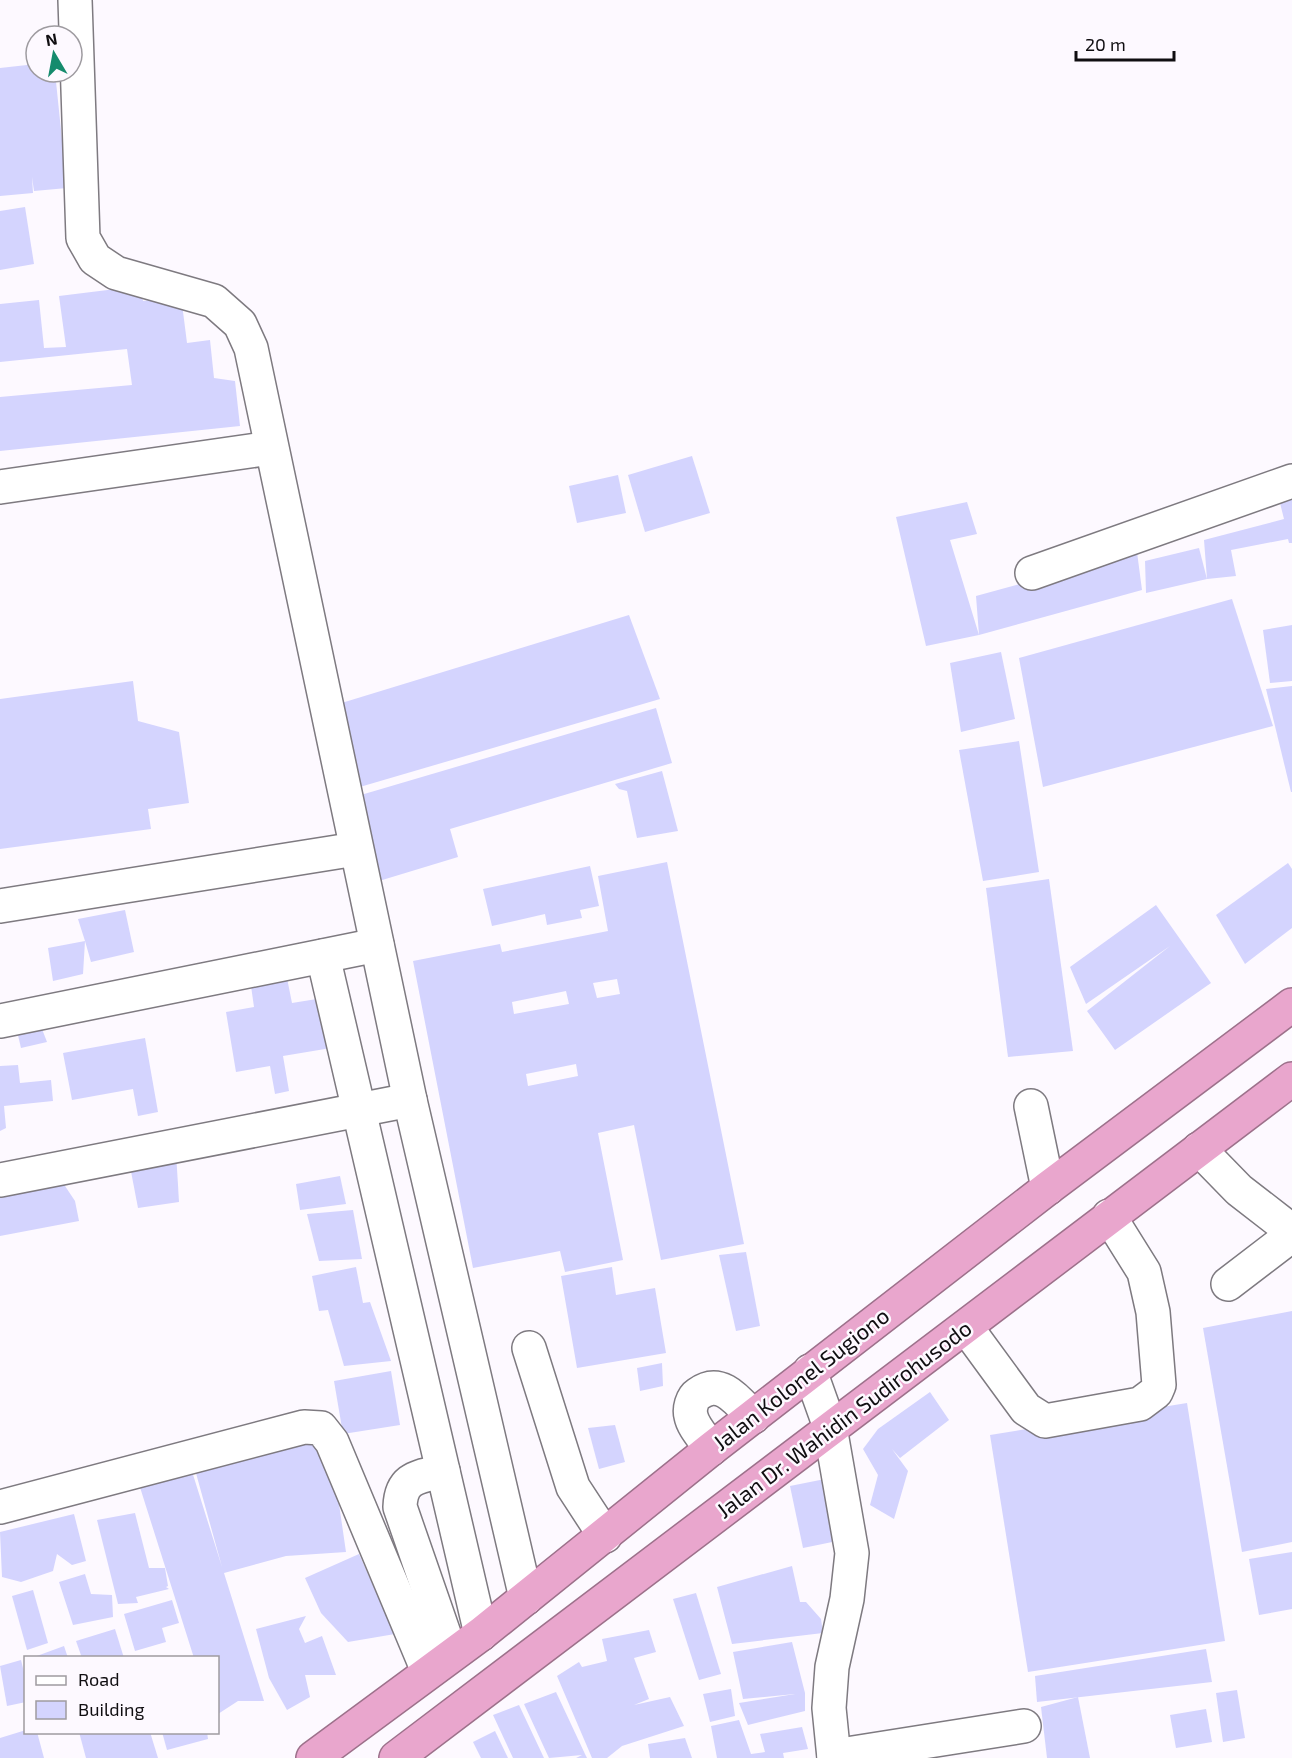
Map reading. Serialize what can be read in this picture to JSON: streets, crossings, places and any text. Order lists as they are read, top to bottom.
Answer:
{
  "streets": {
    "highway": ["Jalan Kolonel Sugiono", "Jalan Dr. Wahidin Sudirohusodo"]
  },
  "legend": ["Road", "Building"],
  "scale_bar": "20 m",
  "north": "top"
}
